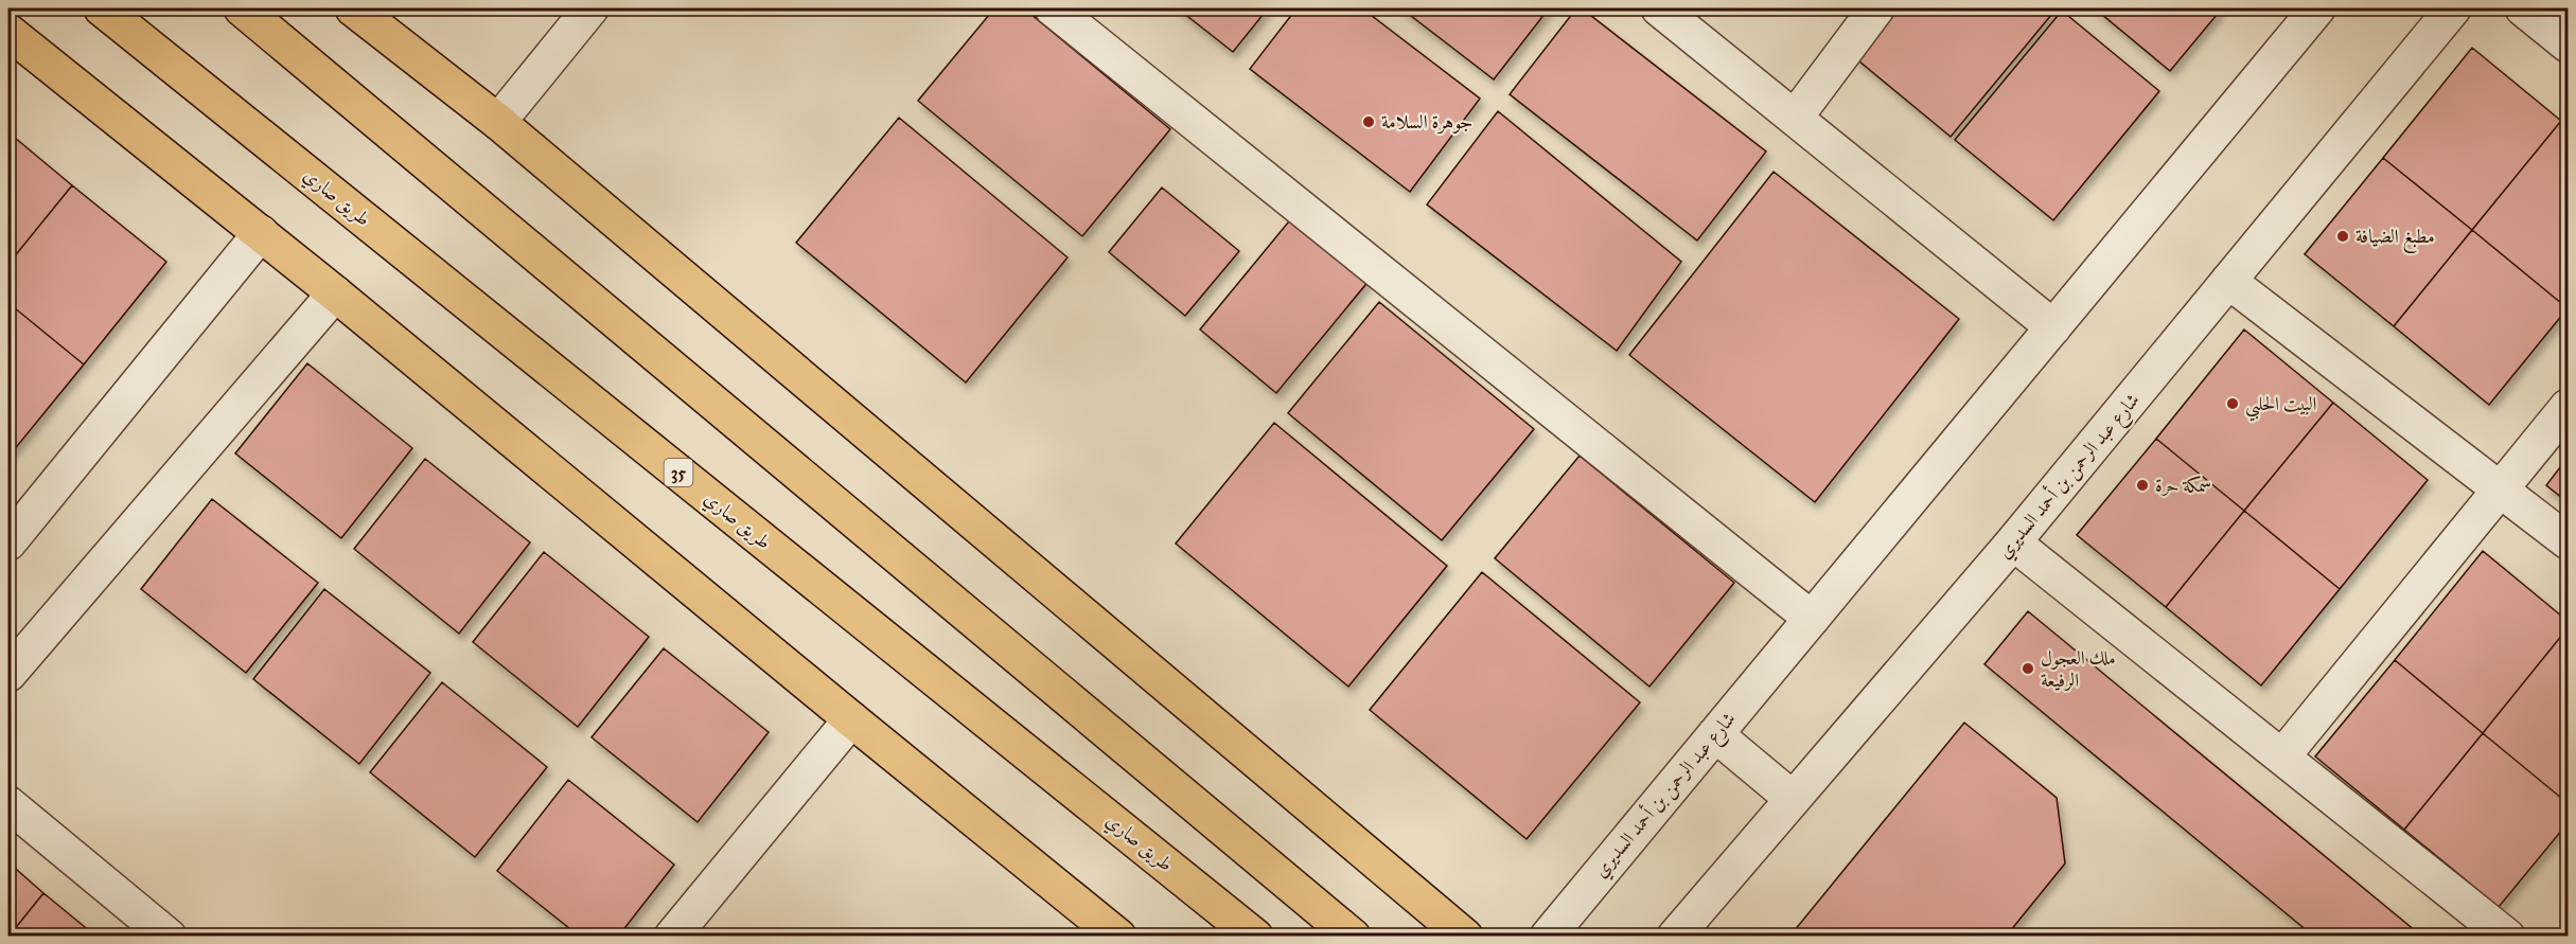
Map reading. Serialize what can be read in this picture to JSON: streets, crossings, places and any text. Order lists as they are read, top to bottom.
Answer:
{
  "streets": {
    "main road": ["طريق صاري", "35"],
    "street": ["شارع عبد الرحمن بن أحمد السديري"]
  },
  "places": [
    "جوهرة السلامة",
    "مطبغ الضيافة",
    "البيت الحلبي",
    "سمكة حرة",
    "ملك العجول الرفيعة"
  ]
}
